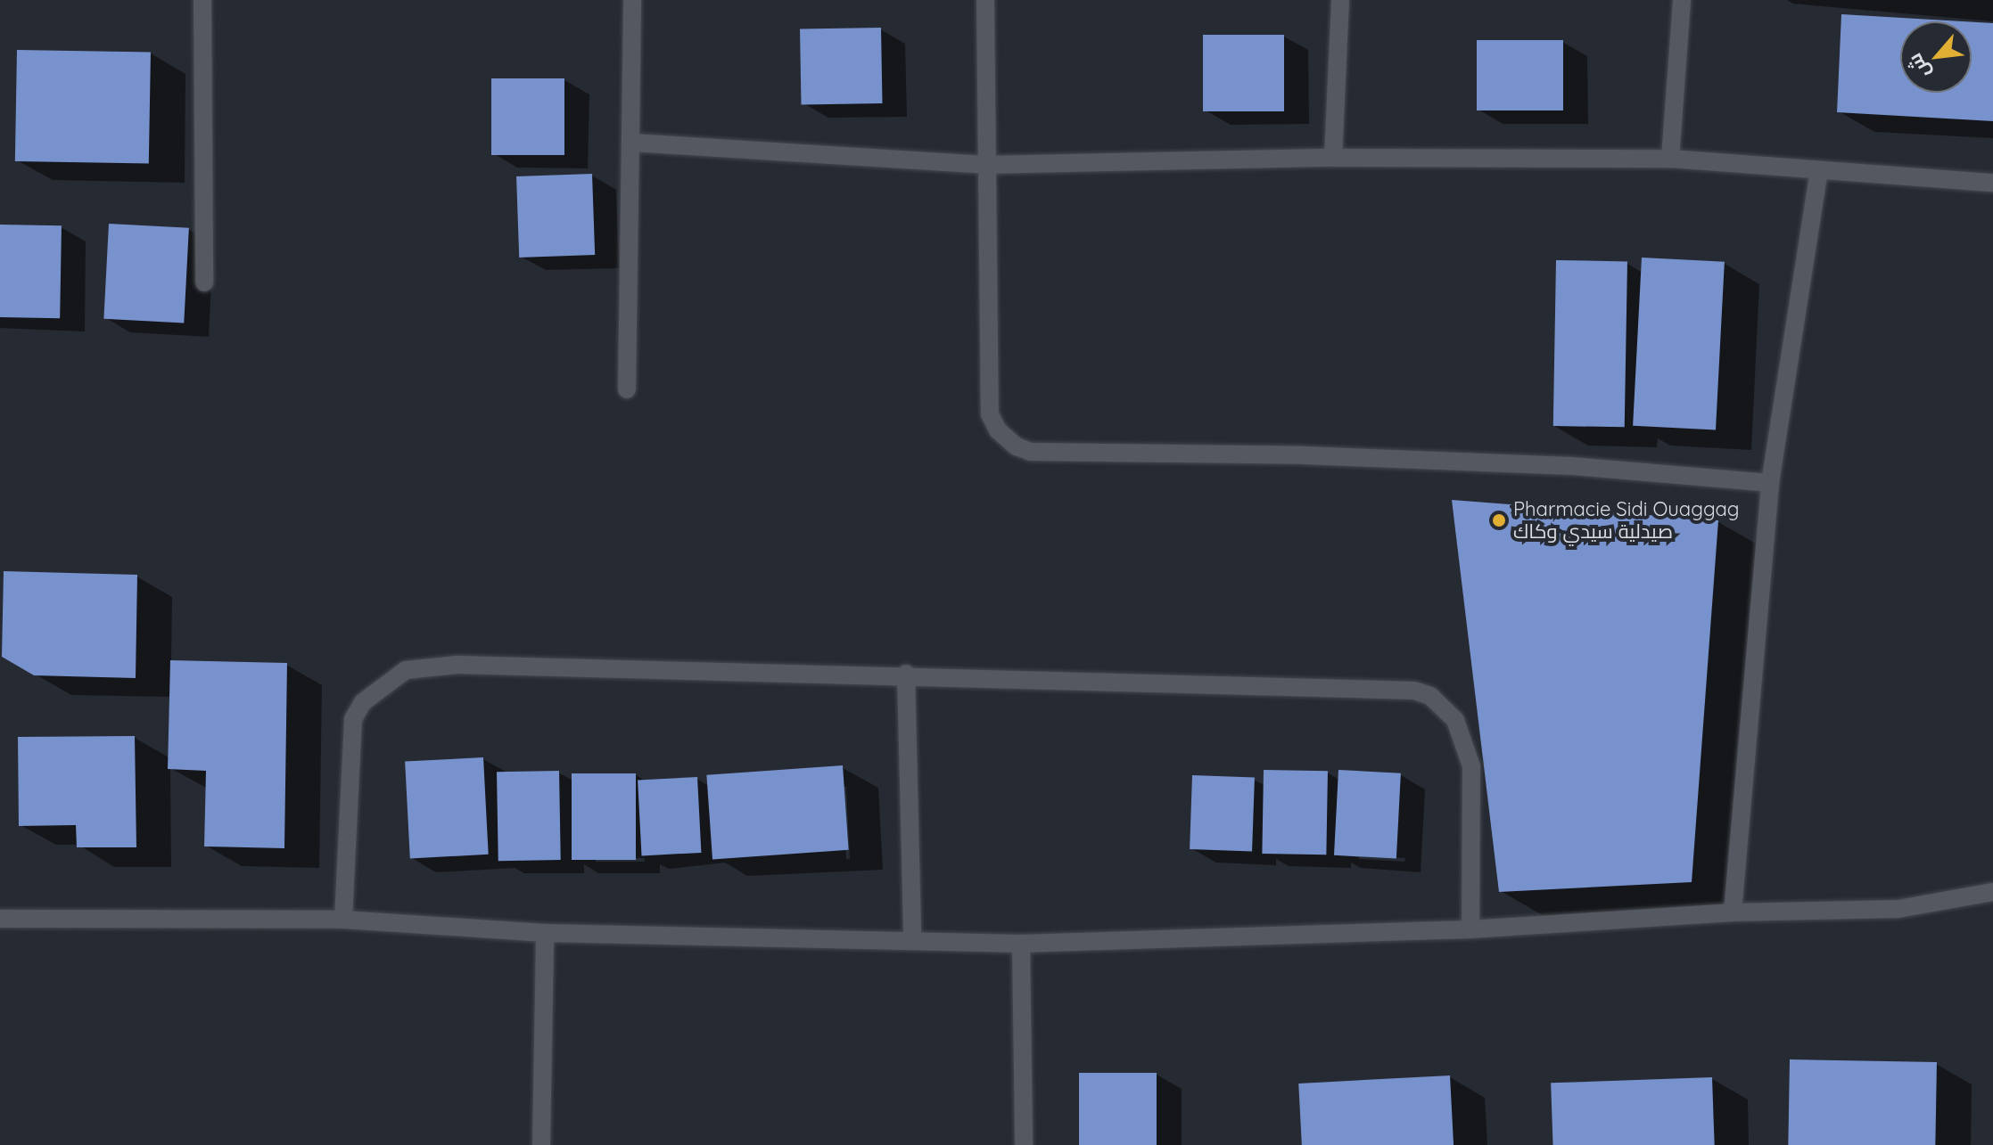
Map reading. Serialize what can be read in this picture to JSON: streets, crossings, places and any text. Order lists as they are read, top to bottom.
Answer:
{
  "places": ["Pharmacie Sidi Ouaggag صيدلية سيدي وكاك"],
  "north": "bottom left"
}
